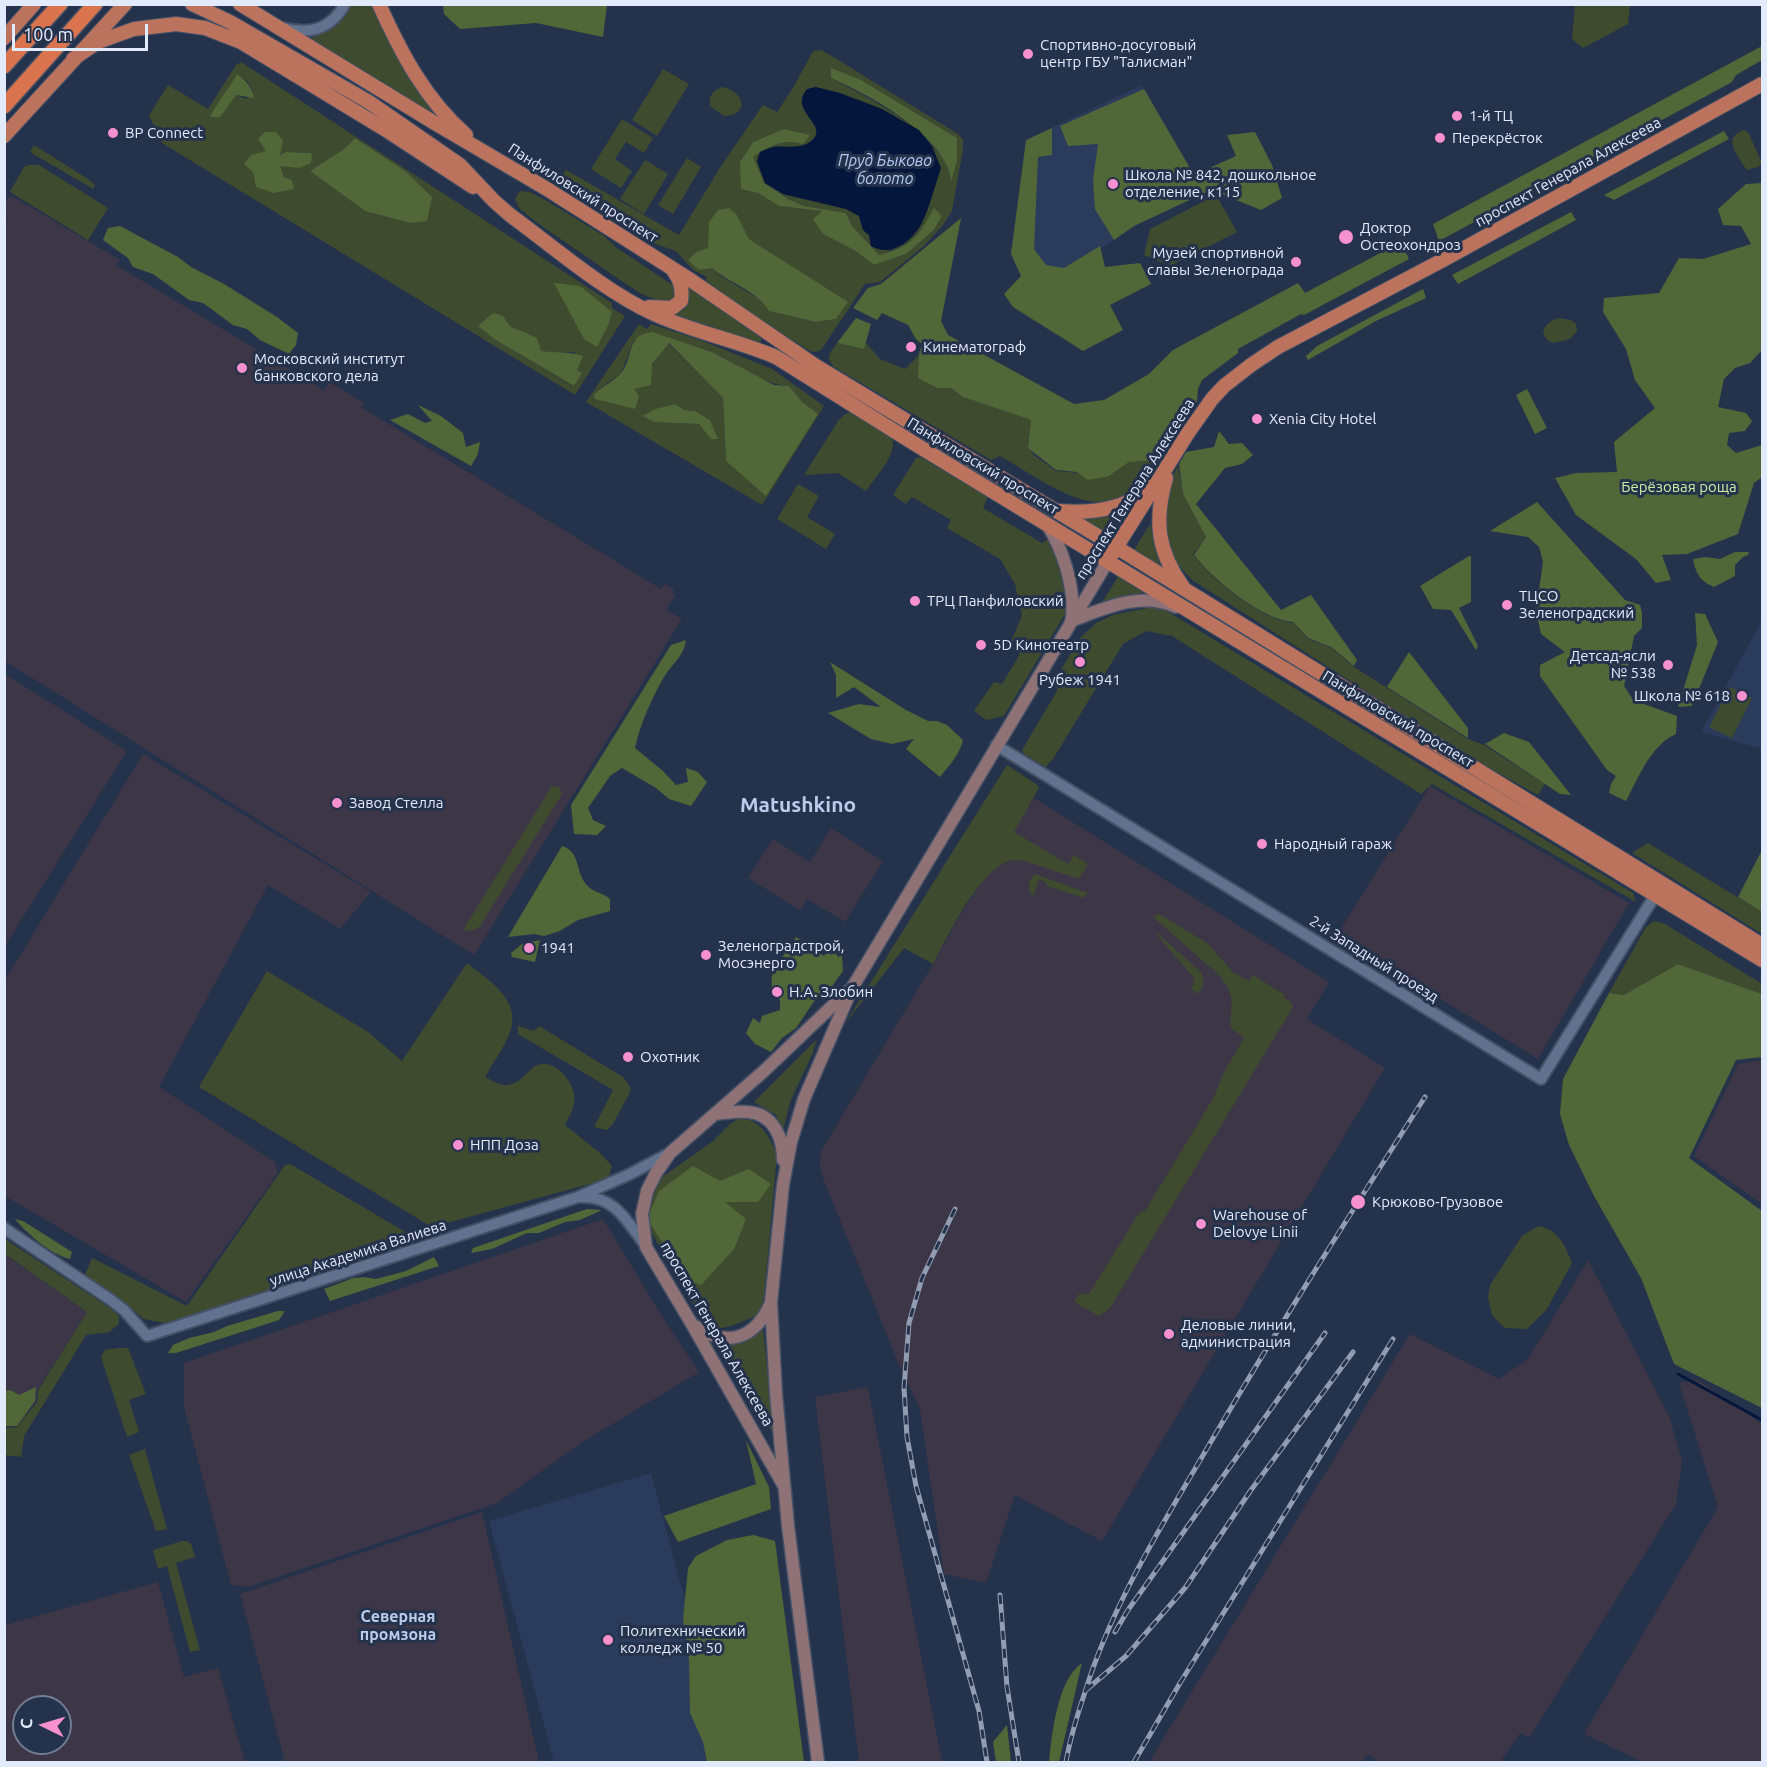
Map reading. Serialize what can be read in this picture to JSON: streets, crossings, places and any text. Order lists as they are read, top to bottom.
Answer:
{
  "streets": {
    "main road": ["проспект Генерала Алексеева", "Панфиловский проспект"],
    "street": ["2-й Западный проезд", "улица Академика Валиева"]
  },
  "crossings": [
    ["проспект Генерала Алексеева", "Панфиловский проспект"],
    ["проспект Генерала Алексеева", "2-й Западный проезд"],
    ["проспект Генерала Алексеева", "улица Академика Валиева"],
    ["Панфиловский проспект", "2-й Западный проезд"]
  ],
  "districts": ["Matushkino", "Северная промзона"],
  "water": ["Пруд Быково болото"],
  "parks": ["Берёзовая роща"],
  "places": [
    "Спортивно-досуговый центр ГБУ \"Талисман\"",
    "1-й ТЦ",
    "ВР Connect",
    "Перекрёсток",
    "Школа № 842, дошкольное отделение, к115",
    "Доктор Остеохондроз",
    "Музей спортивной славы Зеленограда",
    "Кинематограф",
    "Московский институт банковского дела",
    "Xenia City Hotel",
    "ТРЦ Панфиловский",
    "ТЦСО Зеленоградский",
    "5D Кинотеатр",
    "Рубеж 1941",
    "Детсад-ясли № 538",
    "Школа № 618",
    "Завод Стелла",
    "Народный гараж",
    "1941",
    "Зеленоградстрой, Мосэнерго",
    "Н.А. Злобин",
    "Охотник",
    "НПП Доза",
    "Крюково-Грузовое",
    "Warehouse of Delovye Linii",
    "Деловые линии, администрация",
    "Политехнический колледж № 50"
  ],
  "scale_bar": "100 m",
  "north": "left"
}
